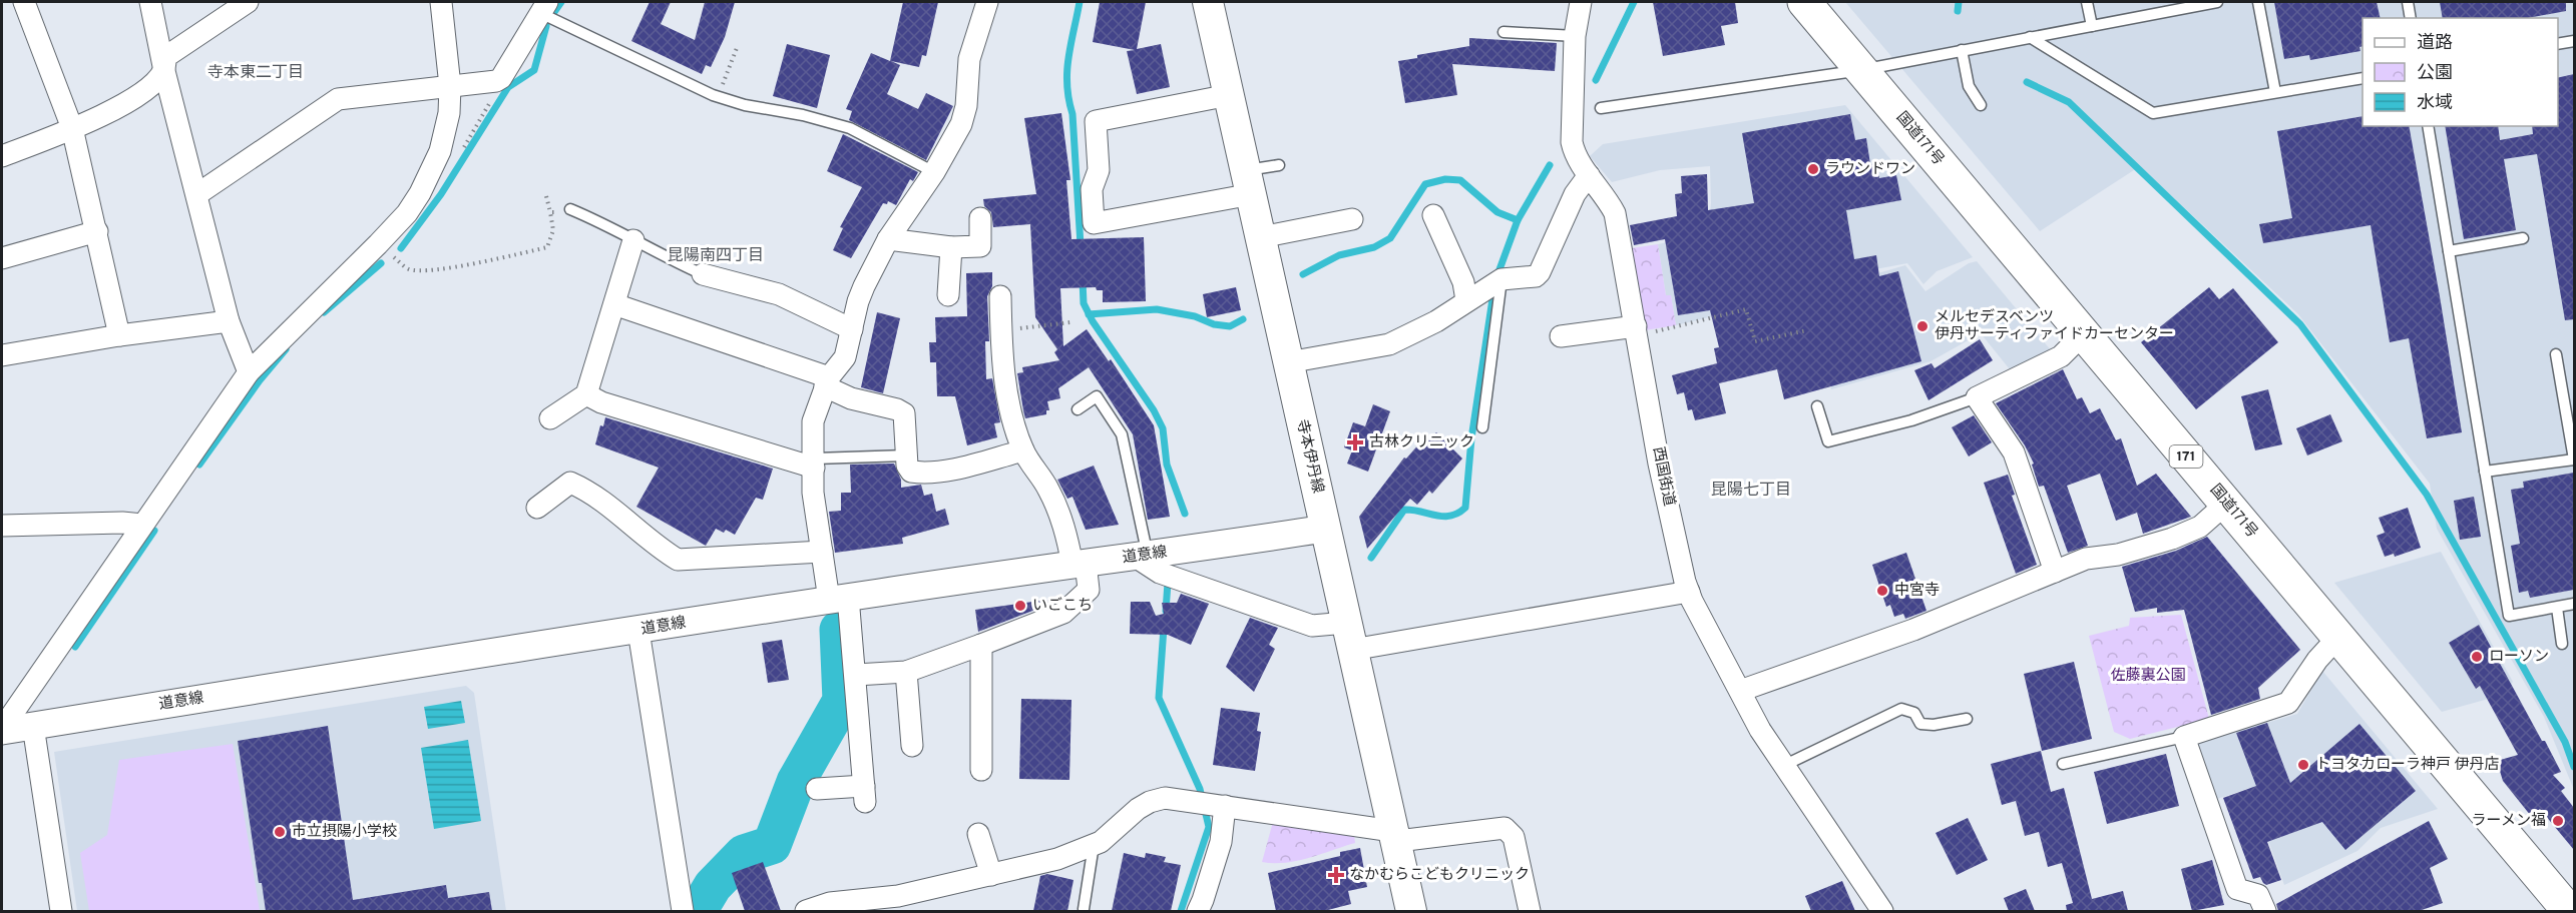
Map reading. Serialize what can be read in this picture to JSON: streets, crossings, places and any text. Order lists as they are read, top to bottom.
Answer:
{
  "streets": {
    "highway": ["国道171号", "171"],
    "main road": ["寺本伊丹線"],
    "street": ["西国街道", "道意線"]
  },
  "crossings": [
    ["寺本伊丹線", "道意線"]
  ],
  "districts": ["寺本東二丁目", "昆陽南四丁目", "昆陽七丁目"],
  "parks": ["佐藤裏公園"],
  "places": {
    "other": [
      "ラウンドワン",
      "メルセデスベンツ 伊丹サーティファイドカーセンター",
      "中宮寺",
      "いごこち",
      "ローソン",
      "トヨタカローラ神戸 伊丹店",
      "ラーメン福",
      "市立摂陽小学校"
    ],
    "health": ["古林クリニック", "なかむらこどもクリニック"]
  },
  "legend": ["道路", "公園", "水域"]
}
